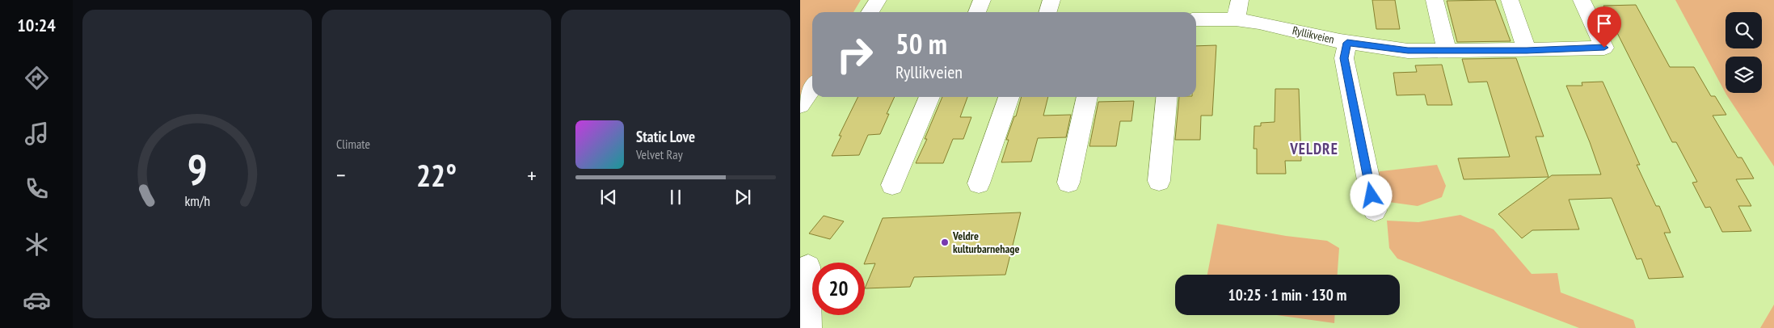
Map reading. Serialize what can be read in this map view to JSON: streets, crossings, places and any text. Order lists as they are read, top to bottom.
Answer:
{
  "streets": {
    "street": ["Ryllikveien"]
  },
  "districts": ["VELDRE"],
  "places": ["Veldre kulturbarnehage"],
  "page": {
    "tabs": "10:24",
    "tile": "Climate",
    "turn": ["50 m", "Ryllikveien"],
    "song": ["Static Love", "Velvet Ray"],
    "heat": ["−", "22°", "+"],
    "limit": "20",
    "trip": "10:25 · 1 min · 130 m",
    "gauge": ["9", "km/h"]
  }
}
